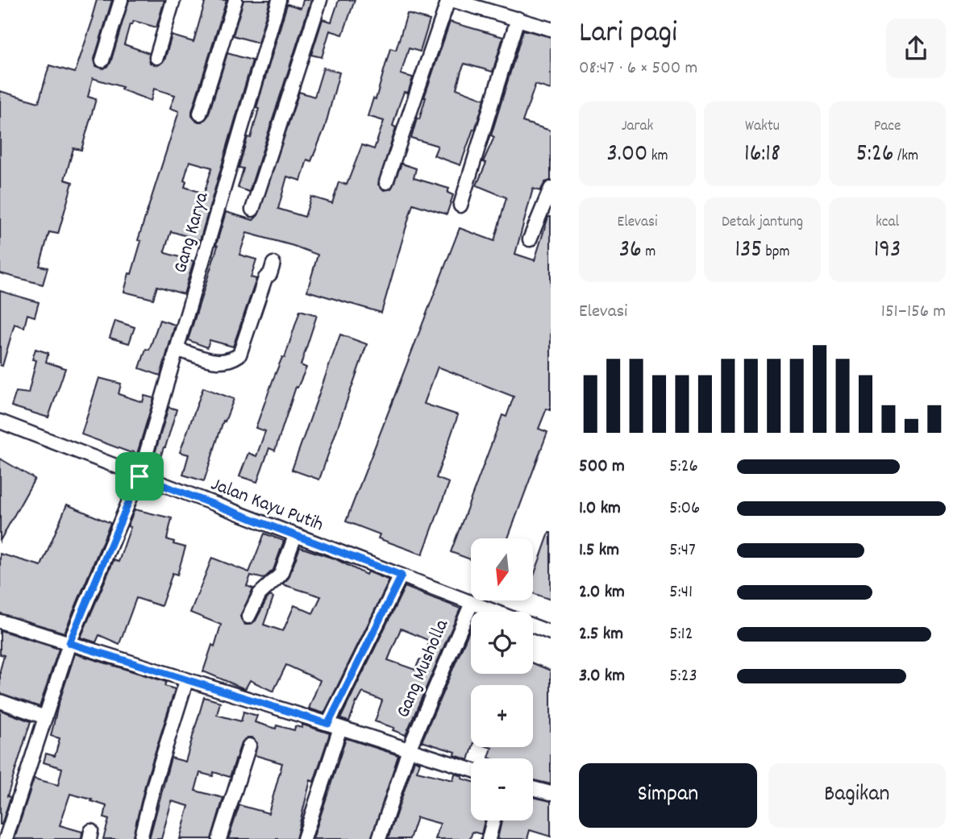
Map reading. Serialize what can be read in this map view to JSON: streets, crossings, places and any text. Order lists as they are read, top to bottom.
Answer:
{
  "streets": {
    "street": ["Gang Karya", "Jalan Kayu Putih", "Gang Musholla"]
  },
  "crossings": [
    ["Gang Karya", "Jalan Kayu Putih"],
    ["Jalan Kayu Putih", "Gang Musholla"]
  ],
  "north": "bottom",
  "page": {
    "heading": ["Lari pagi", "08:47 · 6 × 500 m"],
    "stats": [
      ["Jarak", "3.00 km"],
      ["Waktu", "16:18"],
      ["Pace", "5:26 /km"],
      ["Elevasi", "36 m"],
      ["Detak jantung", "135 bpm"],
      ["kcal", "193"]
    ],
    "chart": ["Elevasi", "151–156 m"],
    "list": [
      {
        "name": "500 m",
        "note": "5:26"
      },
      {
        "name": "1.0 km",
        "note": "5:06"
      },
      {
        "name": "1.5 km",
        "note": "5:47"
      },
      {
        "name": "2.0 km",
        "note": "5:41"
      },
      {
        "name": "2.5 km",
        "note": "5:12"
      },
      {
        "name": "3.0 km",
        "note": "5:23"
      }
    ],
    "map_buttons": ["+", "−"],
    "buttons": ["Simpan", "Bagikan"]
  }
}
